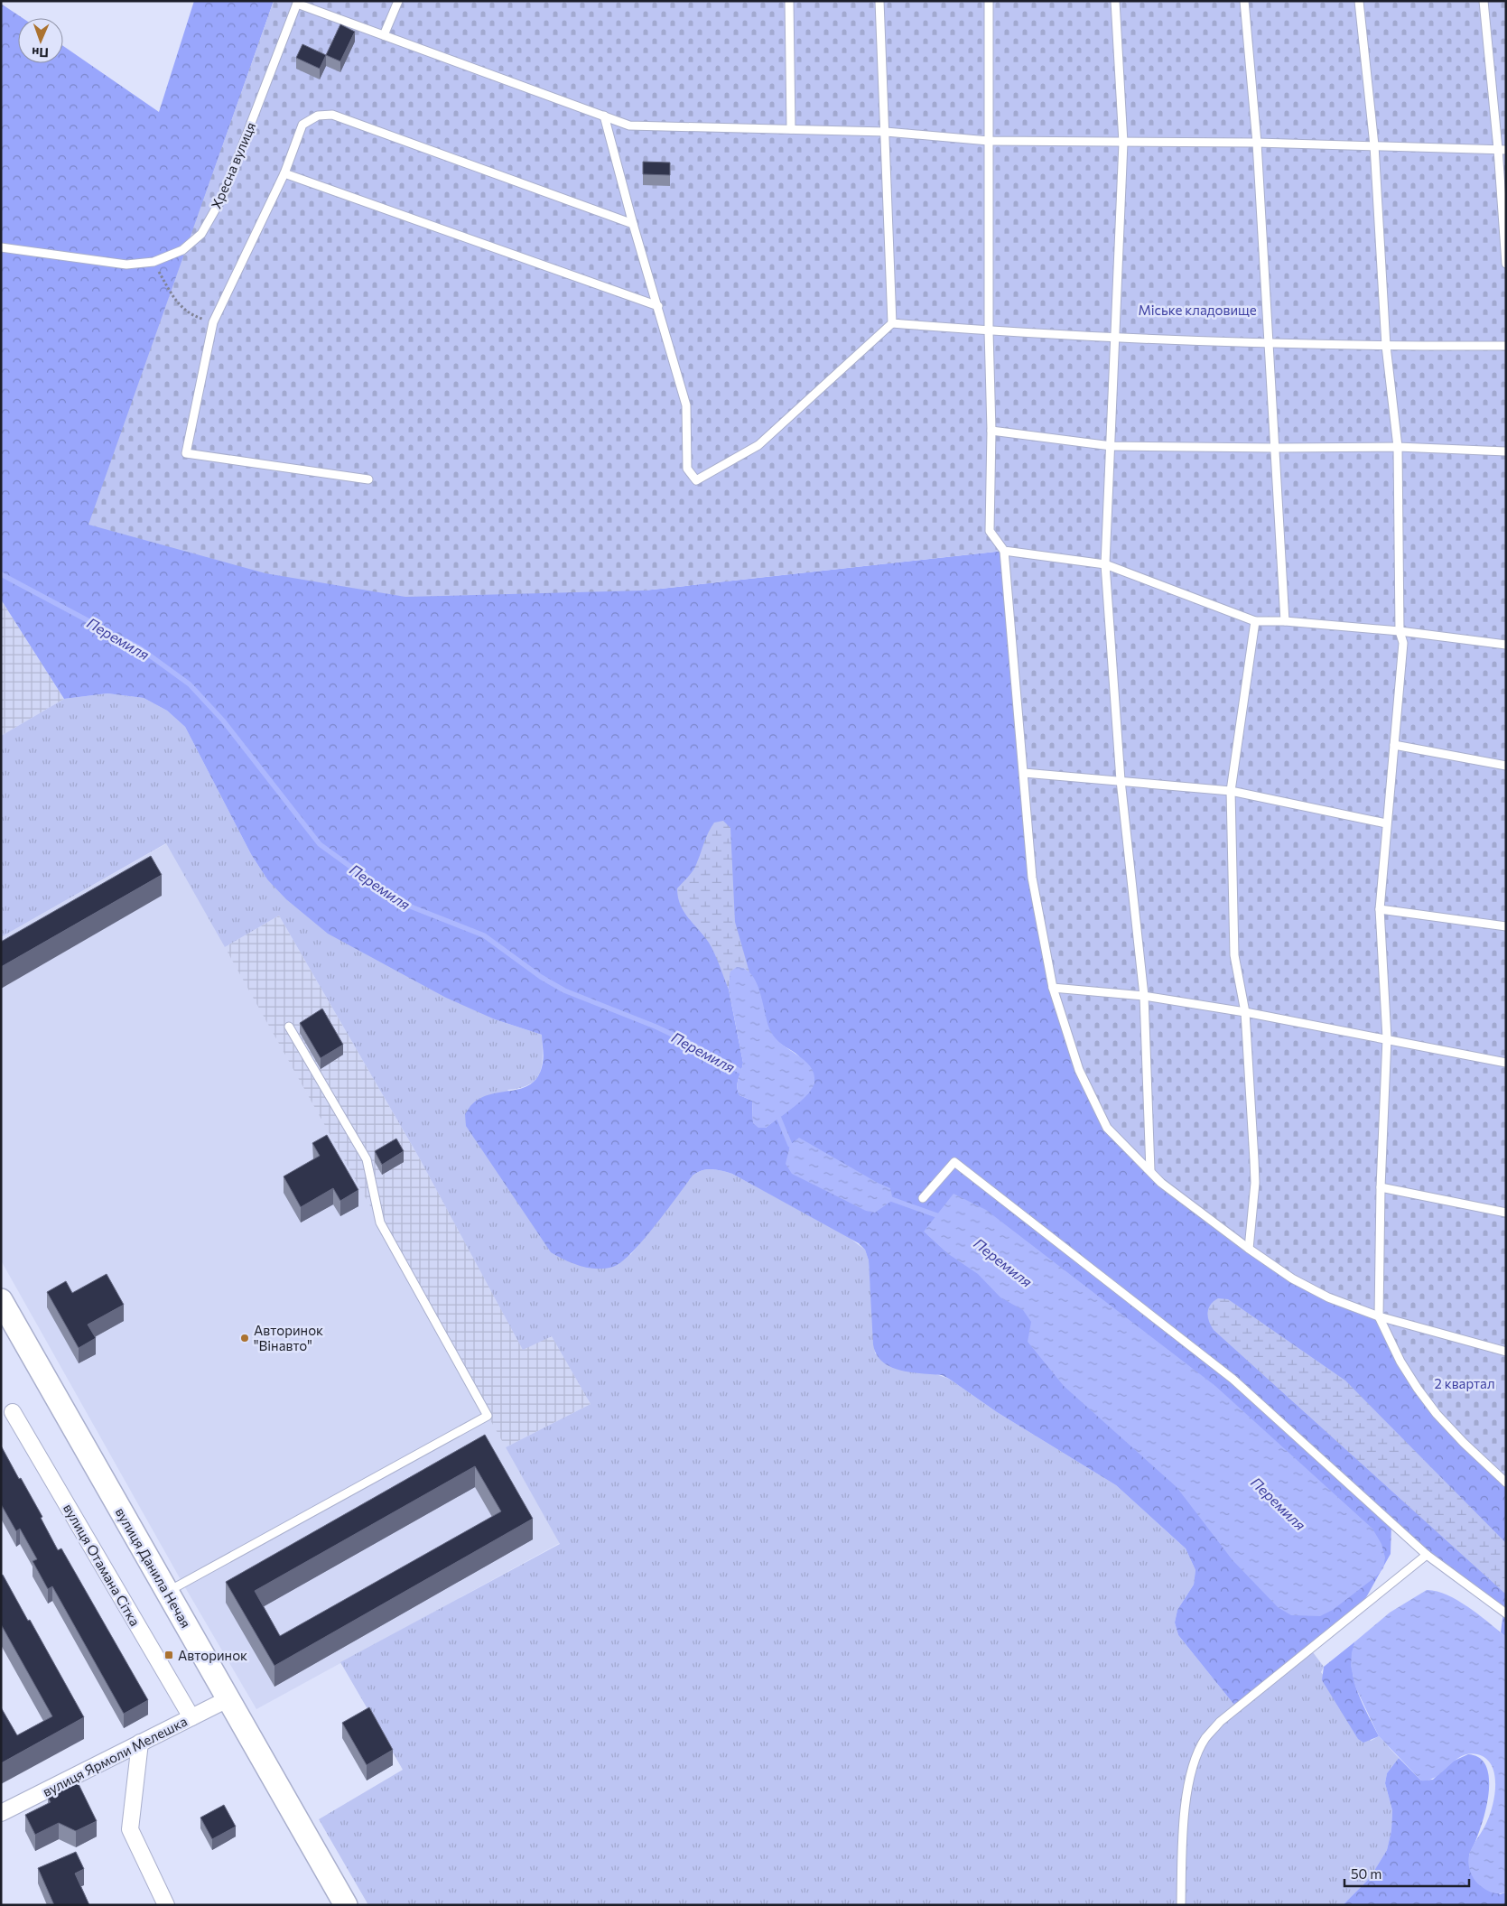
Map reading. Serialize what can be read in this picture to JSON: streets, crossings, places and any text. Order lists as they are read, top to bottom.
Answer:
{
  "streets": {
    "main road": ["вулиця Данила Нечая"],
    "street": ["вулиця Отамана Сітка", "вулиця Ярмоли Мелешка"],
    "lane": ["Хресна вулиця"]
  },
  "crossings": [
    ["вулиця Отамана Сітка", "вулиця Ярмоли Мелешка"],
    ["вулиця Данила Нечая", "вулиця Ярмоли Мелешка"]
  ],
  "water": ["Перемиля"],
  "parks": ["Міське кладовище", "2 квартал"],
  "places": {
    "other": ["Авторинок \"Вінавто\""],
    "transit": ["Авторинок"]
  },
  "scale_bar": "50 m",
  "north": "bottom"
}
